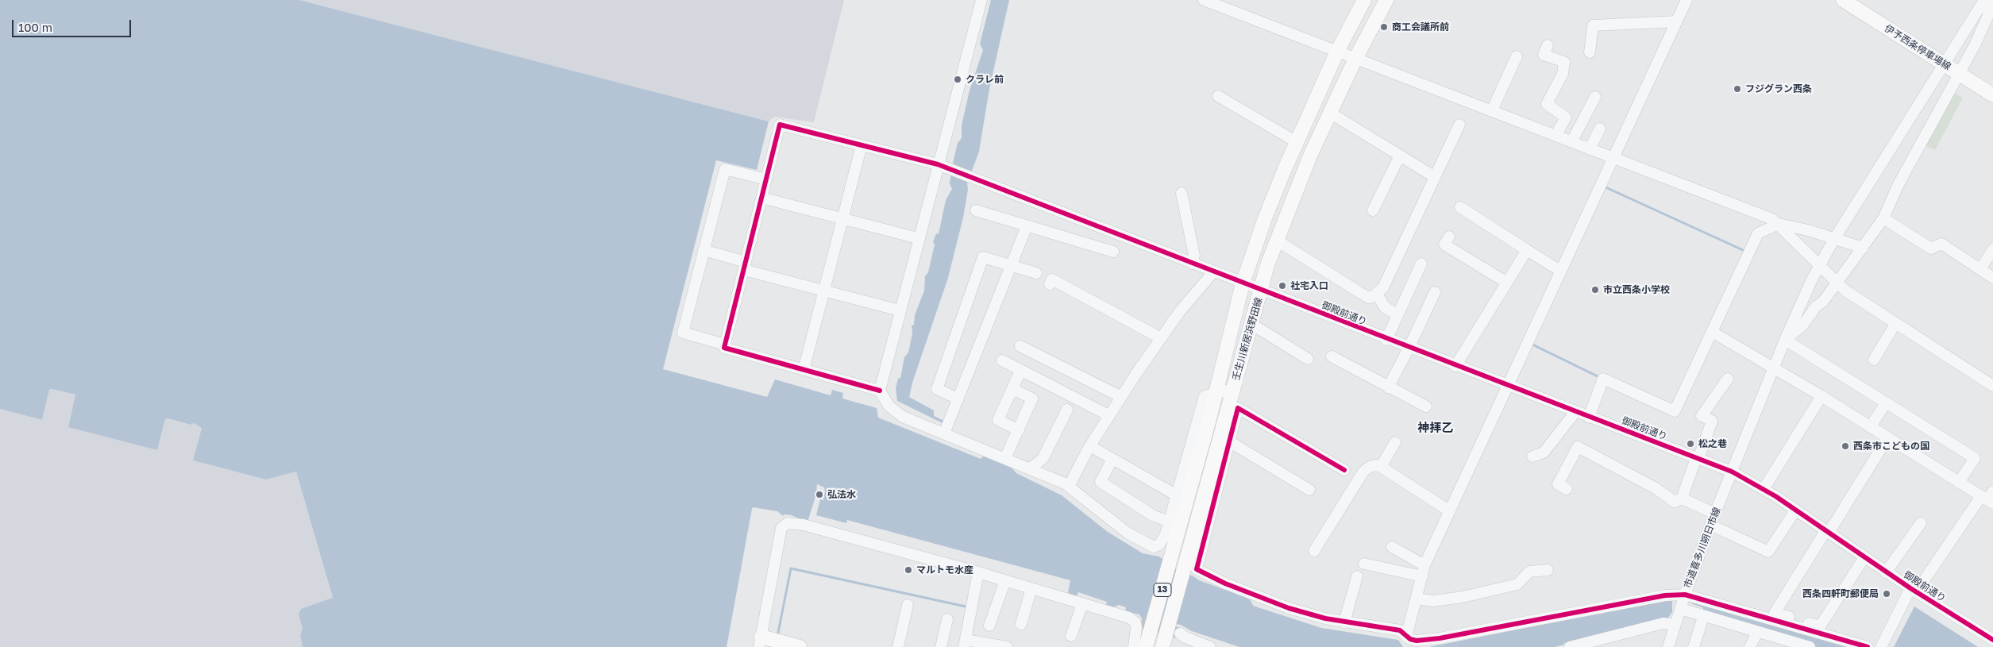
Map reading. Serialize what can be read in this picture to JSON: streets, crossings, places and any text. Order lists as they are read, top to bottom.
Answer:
{
  "streets": {
    "main road": ["伊予西条停車場線", "壬生川新居浜野田線", "13"],
    "street": ["御殿前通り", "市道喜多川朔日市線"]
  },
  "crossings": [
    ["伊予西条停車場線", "市道喜多川朔日市線"],
    ["御殿前通り", "壬生川新居浜野田線"],
    ["御殿前通り", "市道喜多川朔日市線"]
  ],
  "districts": ["神拝乙"],
  "places": [
    "商工会議所前",
    "クラレ前",
    "フジグラン西条",
    "社宅入口",
    "市立西条小学校",
    "松之巷",
    "西条市こどもの国",
    "弘法水",
    "マルトモ水産",
    "西条四軒町郵便局"
  ],
  "scale_bar": "100 m"
}
